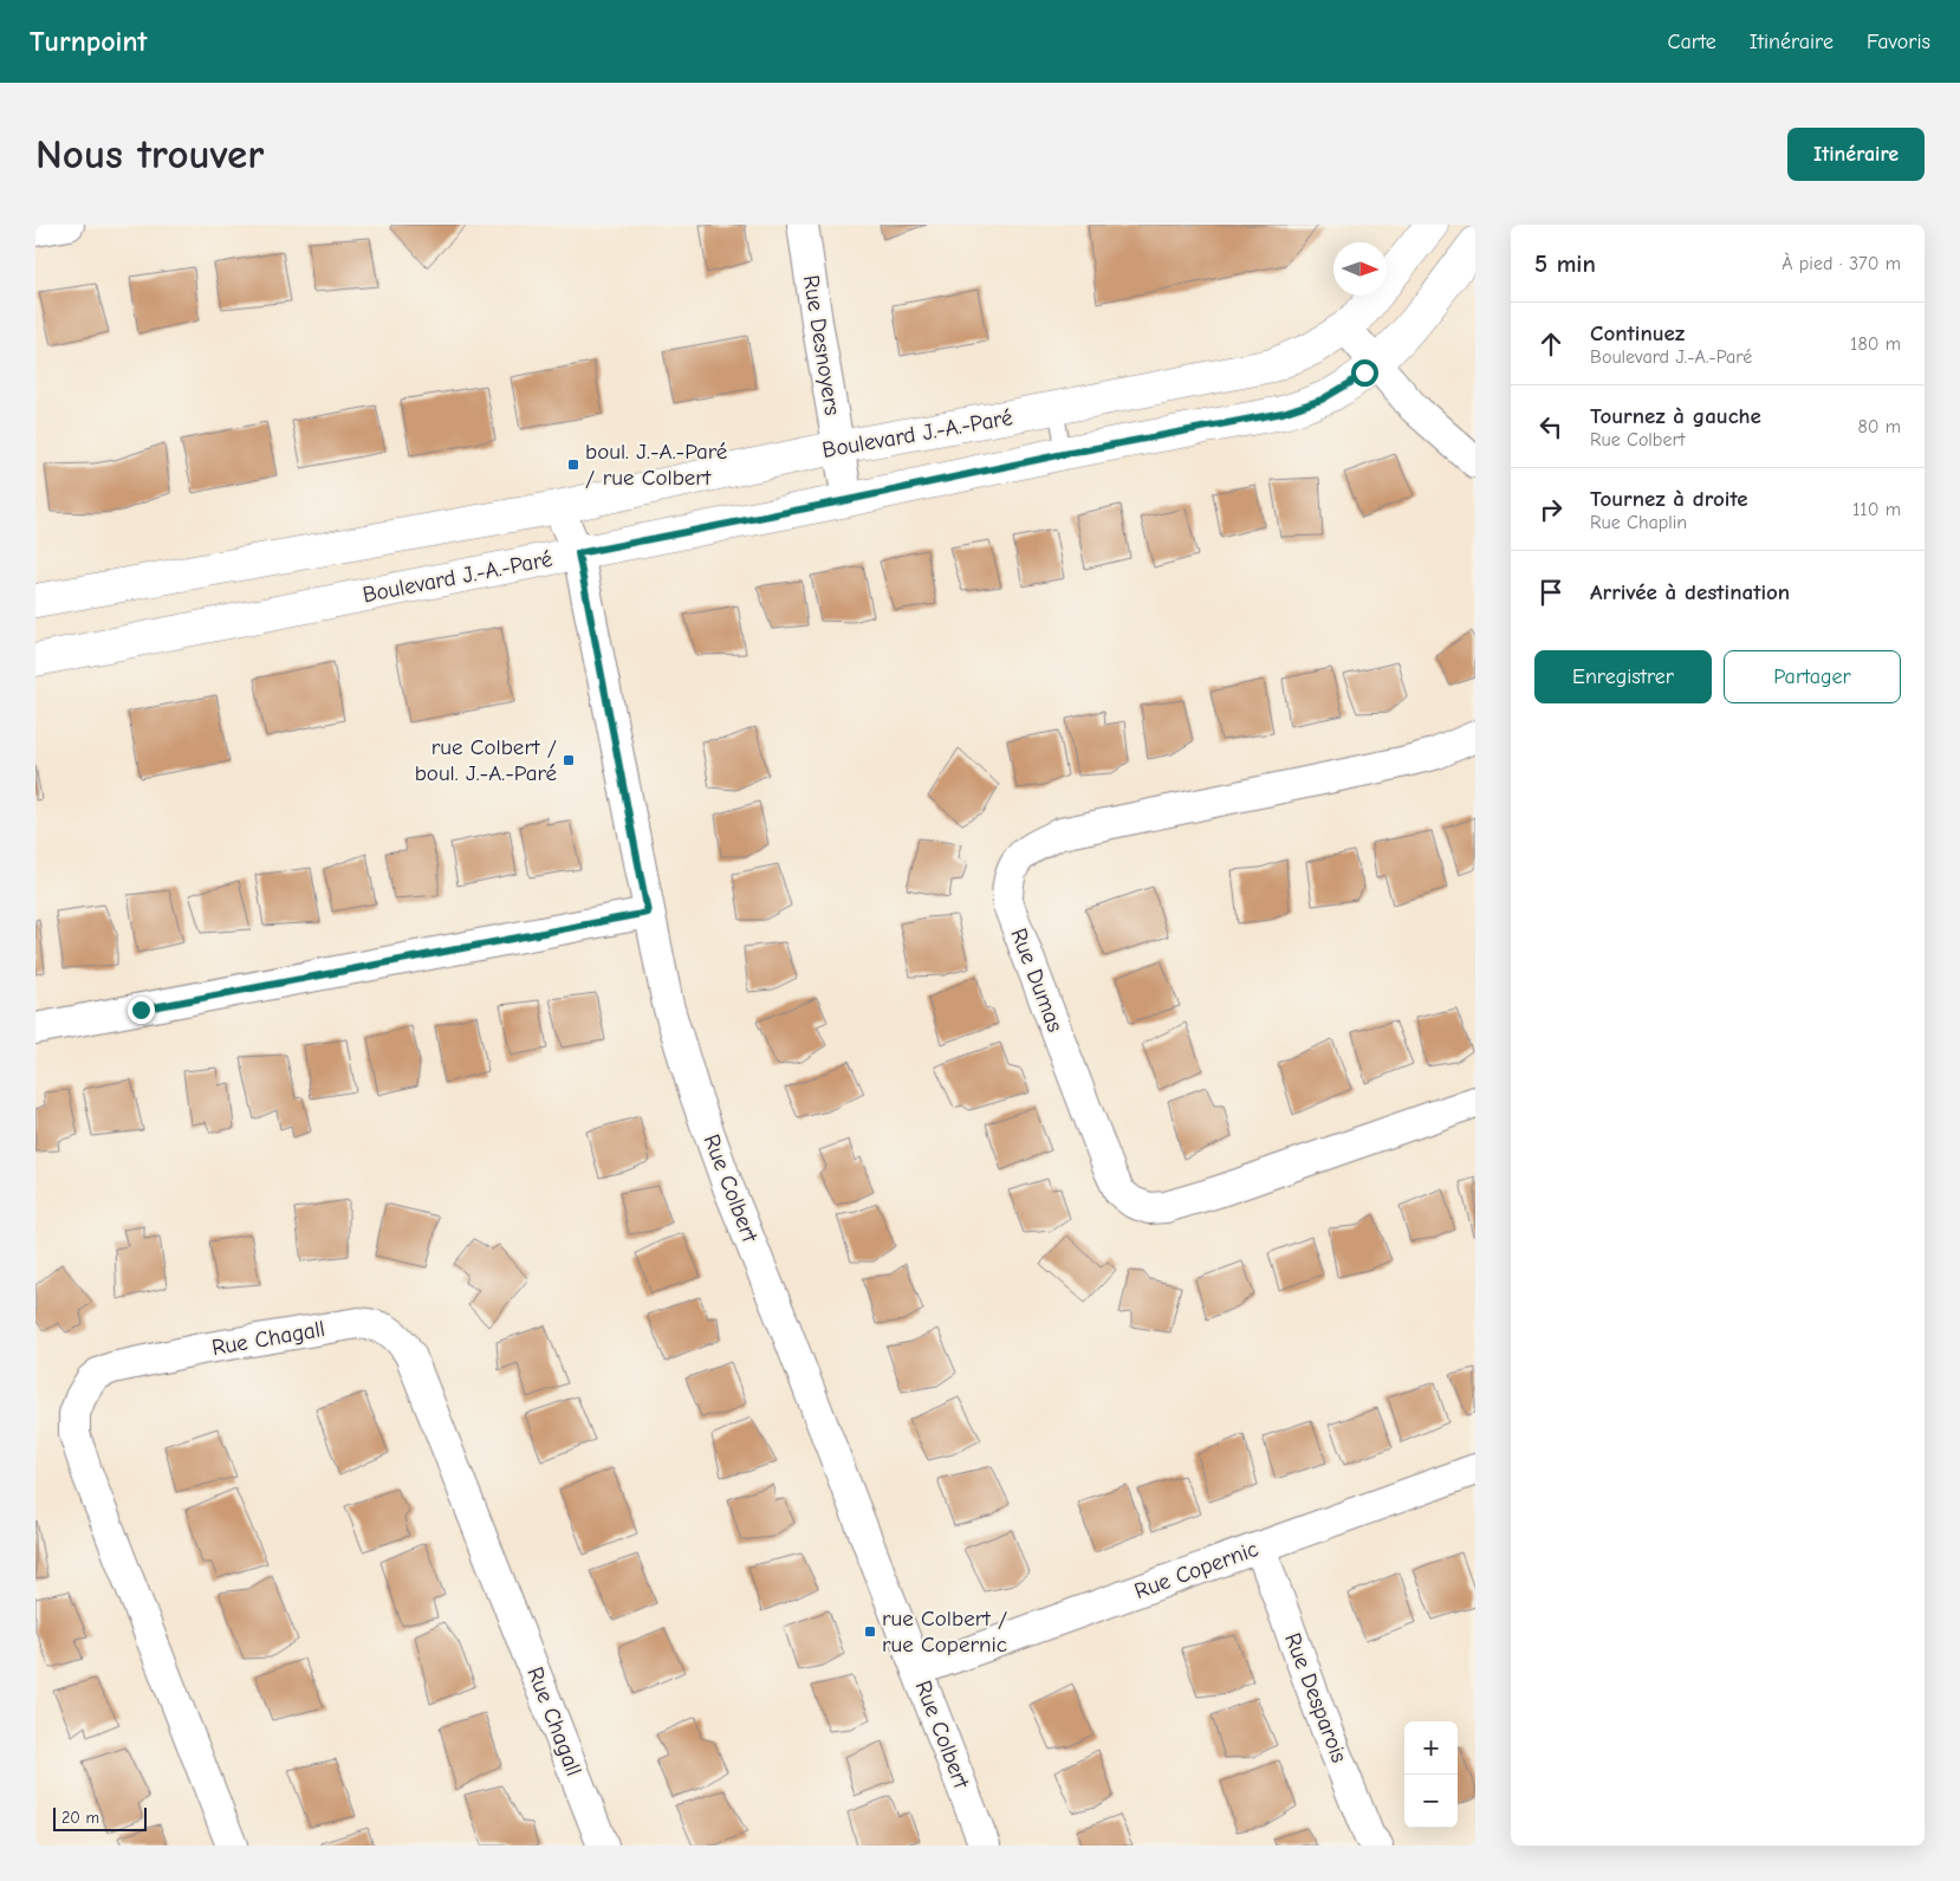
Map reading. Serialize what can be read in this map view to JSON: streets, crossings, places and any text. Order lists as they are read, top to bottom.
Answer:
{
  "streets": {
    "street": [
      "Rue Desnoyers",
      "Boulevard J.-A.-Paré",
      "Rue Dumas",
      "Rue Colbert",
      "Rue Chagall",
      "Rue Copernic",
      "Rue Desparois"
    ]
  },
  "crossings": [
    ["Rue Desnoyers", "Boulevard J.-A.-Paré"],
    ["Boulevard J.-A.-Paré", "Rue Colbert"],
    ["Rue Colbert", "Rue Copernic"],
    ["Rue Copernic", "Rue Desparois"]
  ],
  "places": {
    "transit": ["boul. J.-A.-Paré / rue Colbert", "rue Colbert / boul. J.-A.-Paré", "rue Colbert / rue Copernic"]
  },
  "scale_bar": "20 m",
  "north": "right",
  "page": {
    "header": "Turnpoint",
    "nav": ["Carte", "Itinéraire", "Favoris"],
    "buttons": [
      "Itinéraire",
      ["Enregistrer", "Partager"]
    ],
    "title": "Nous trouver",
    "heading": ["5 min", "À pied · 370 m"],
    "list": [
      ["Continuez", "Boulevard J.-A.-Paré", "180 m"],
      ["Tournez à gauche", "Rue Colbert", "80 m"],
      ["Tournez à droite", "Rue Chaplin", "110 m"],
      "Arrivée à destination"
    ],
    "map_buttons": ["+", "−"],
    "scale": "20 m"
  }
}
